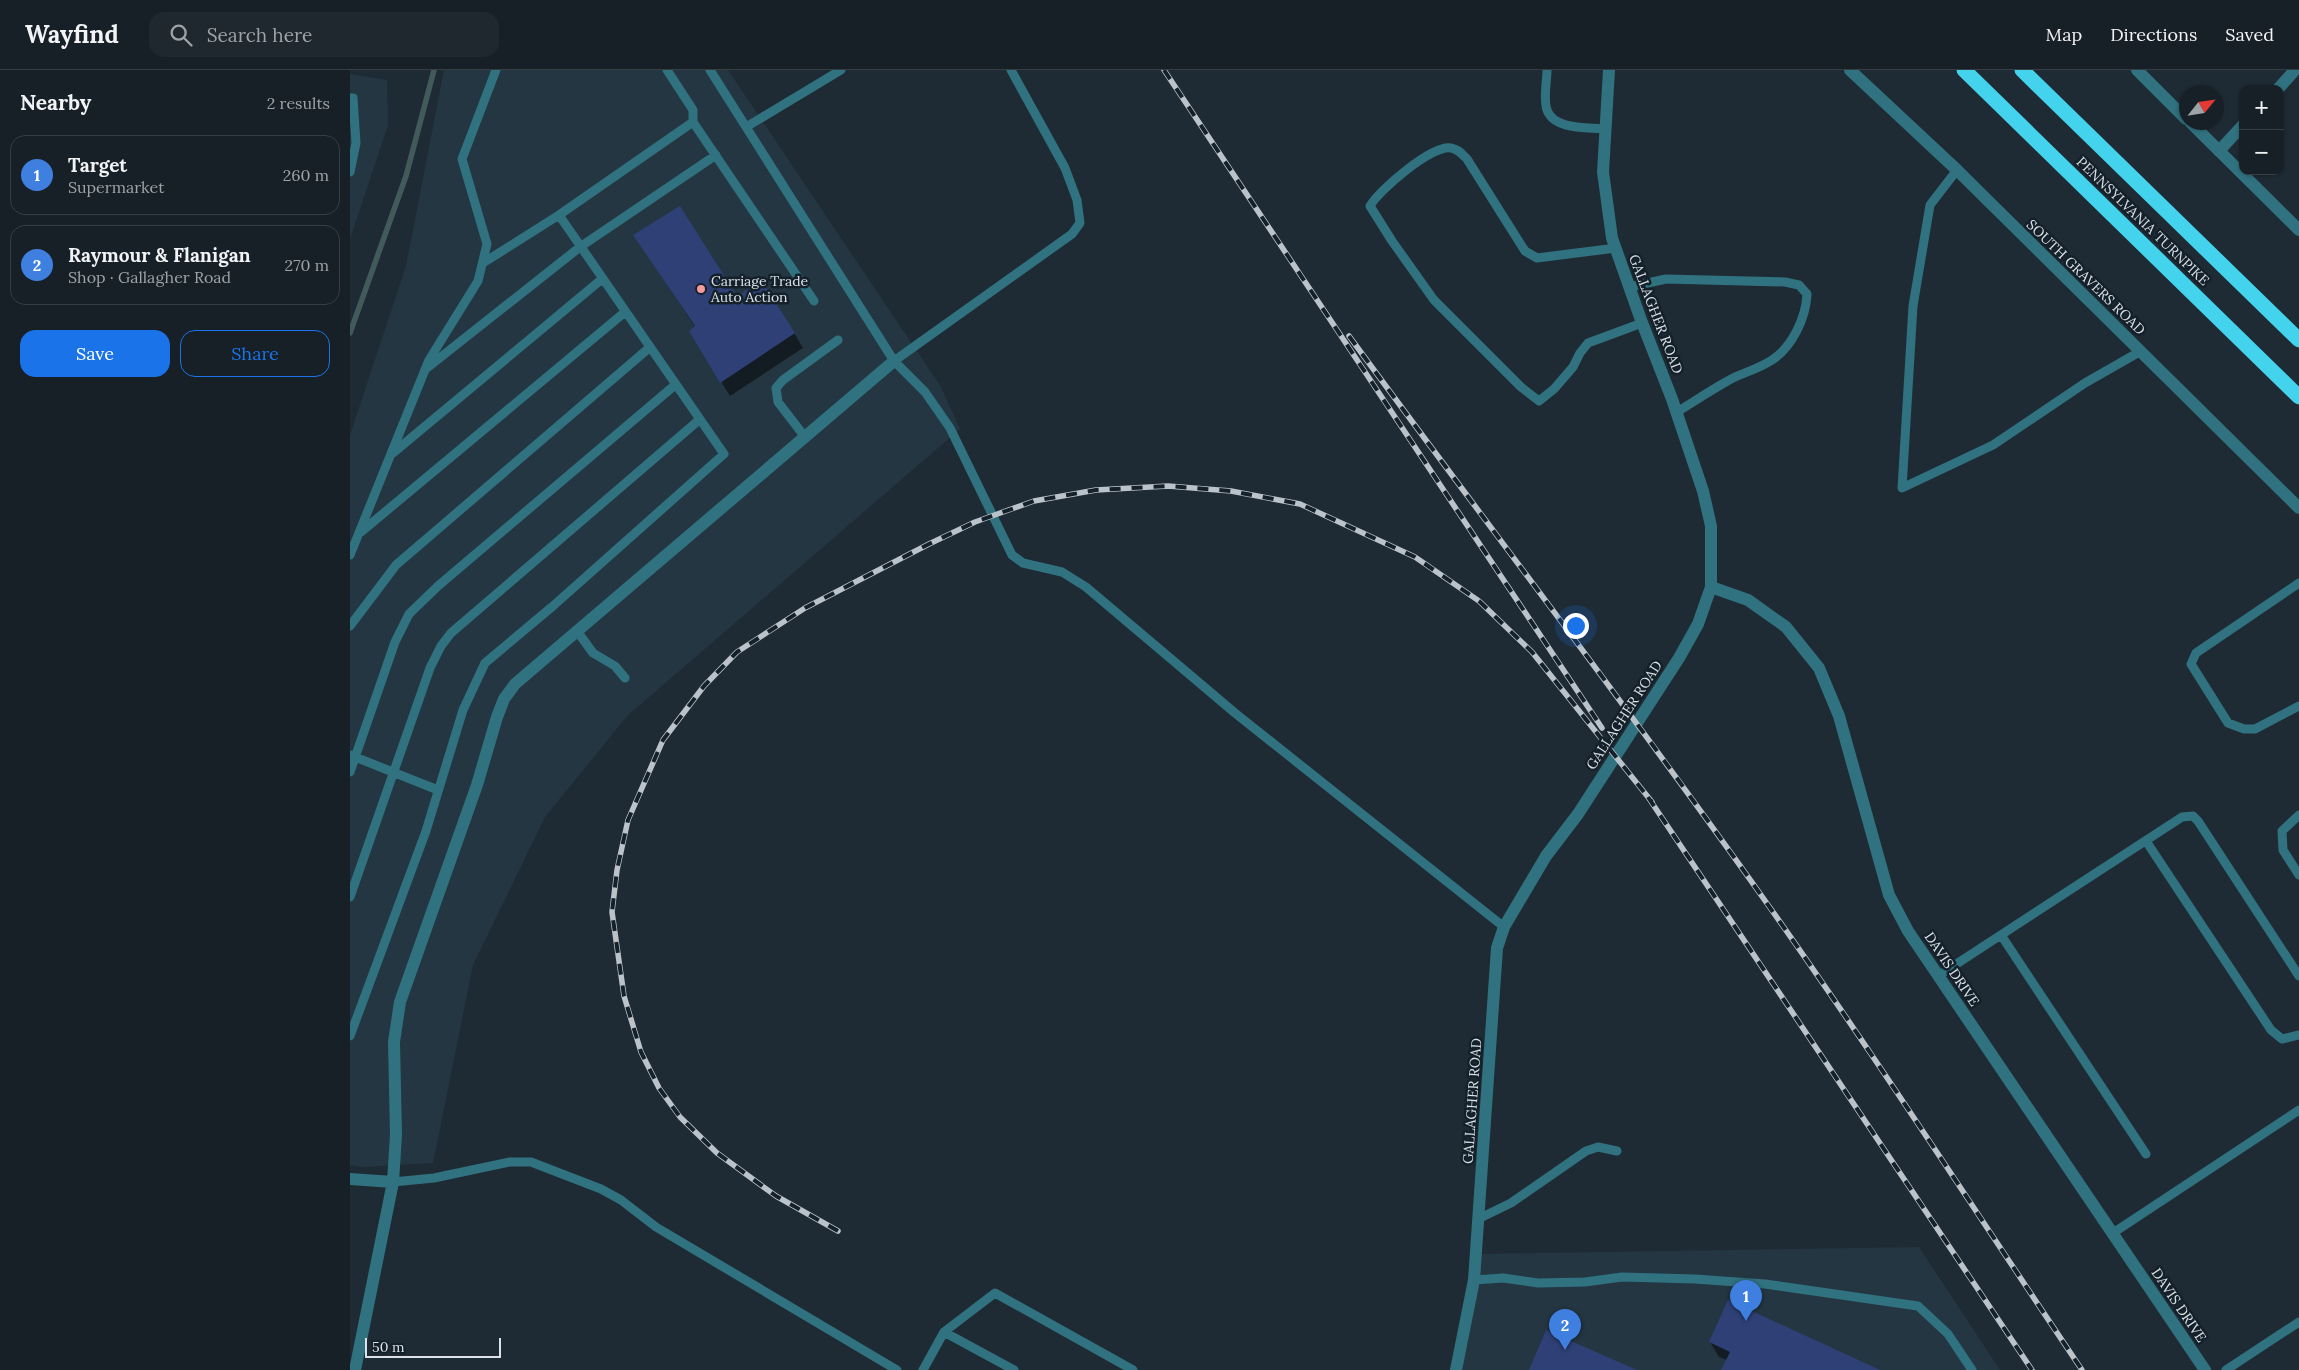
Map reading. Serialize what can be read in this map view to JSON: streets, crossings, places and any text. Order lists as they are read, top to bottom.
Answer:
{
  "streets": {
    "highway": ["PENNSYLVANIA TURNPIKE"],
    "street": ["SOUTH GRAVERS ROAD", "GALLAGHER ROAD", "DAVIS DRIVE"]
  },
  "crossings": [
    ["GALLAGHER ROAD", "DAVIS DRIVE"]
  ],
  "places": ["Carriage Trade Auto Action"],
  "scale_bar": "50 m",
  "north": "top right",
  "page": {
    "header": "Wayfind",
    "search": "Search here",
    "nav": ["Map", "Directions", "Saved"],
    "heading": ["Nearby", "2 results"],
    "map_buttons": ["+", "−"],
    "list": [
      {
        "mark": "1",
        "name": "Target",
        "note": "Supermarket",
        "value": "260 m"
      },
      {
        "mark": "2",
        "name": "Raymour & Flanigan",
        "note": "Shop · Gallagher Road",
        "value": "270 m"
      }
    ],
    "buttons": ["Save", "Share"],
    "pins": ["1", "2"],
    "scale": "50 m"
  }
}
